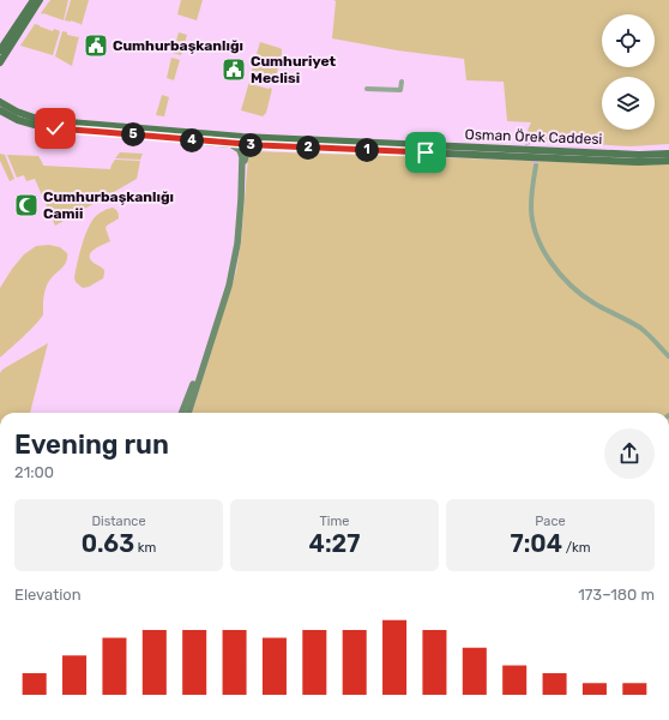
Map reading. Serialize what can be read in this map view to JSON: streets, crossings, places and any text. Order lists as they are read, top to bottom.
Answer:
{
  "streets": {
    "main road": ["Osman Örek Caddesi"]
  },
  "places": {
    "public building": ["Cumhurbaşkanlığı", "Cumhuriyet Meclisi"],
    "mosque": ["Cumhurbaşkanlığı Camii"]
  },
  "page": {
    "pins": [
      "5",
      "4",
      "3",
      "2",
      "1"
    ],
    "heading": ["Evening run", "21:00"],
    "stats": [
      ["Distance", "0.63 km"],
      ["Time", "4:27"],
      ["Pace", "7:04 /km"]
    ],
    "chart": ["Elevation", "173–180 m"]
  }
}
